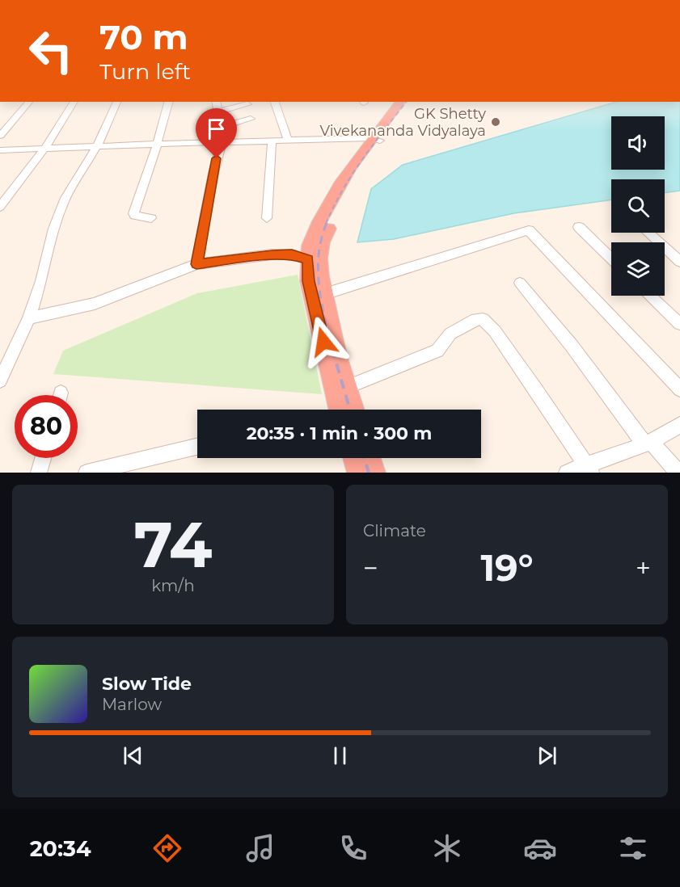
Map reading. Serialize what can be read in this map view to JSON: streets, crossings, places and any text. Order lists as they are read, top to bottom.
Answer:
{
  "places": ["GK Shetty Vivekananda Vidyalaya"],
  "page": {
    "turn": ["70 m", "Turn left"],
    "limit": "80",
    "trip": "20:35 · 1 min · 300 m",
    "tile": [
      ["74", "km/h"],
      "Climate"
    ],
    "heat": ["−", "19°", "+"],
    "song": ["Slow Tide", "Marlow"],
    "tabs": "20:34"
  }
}
